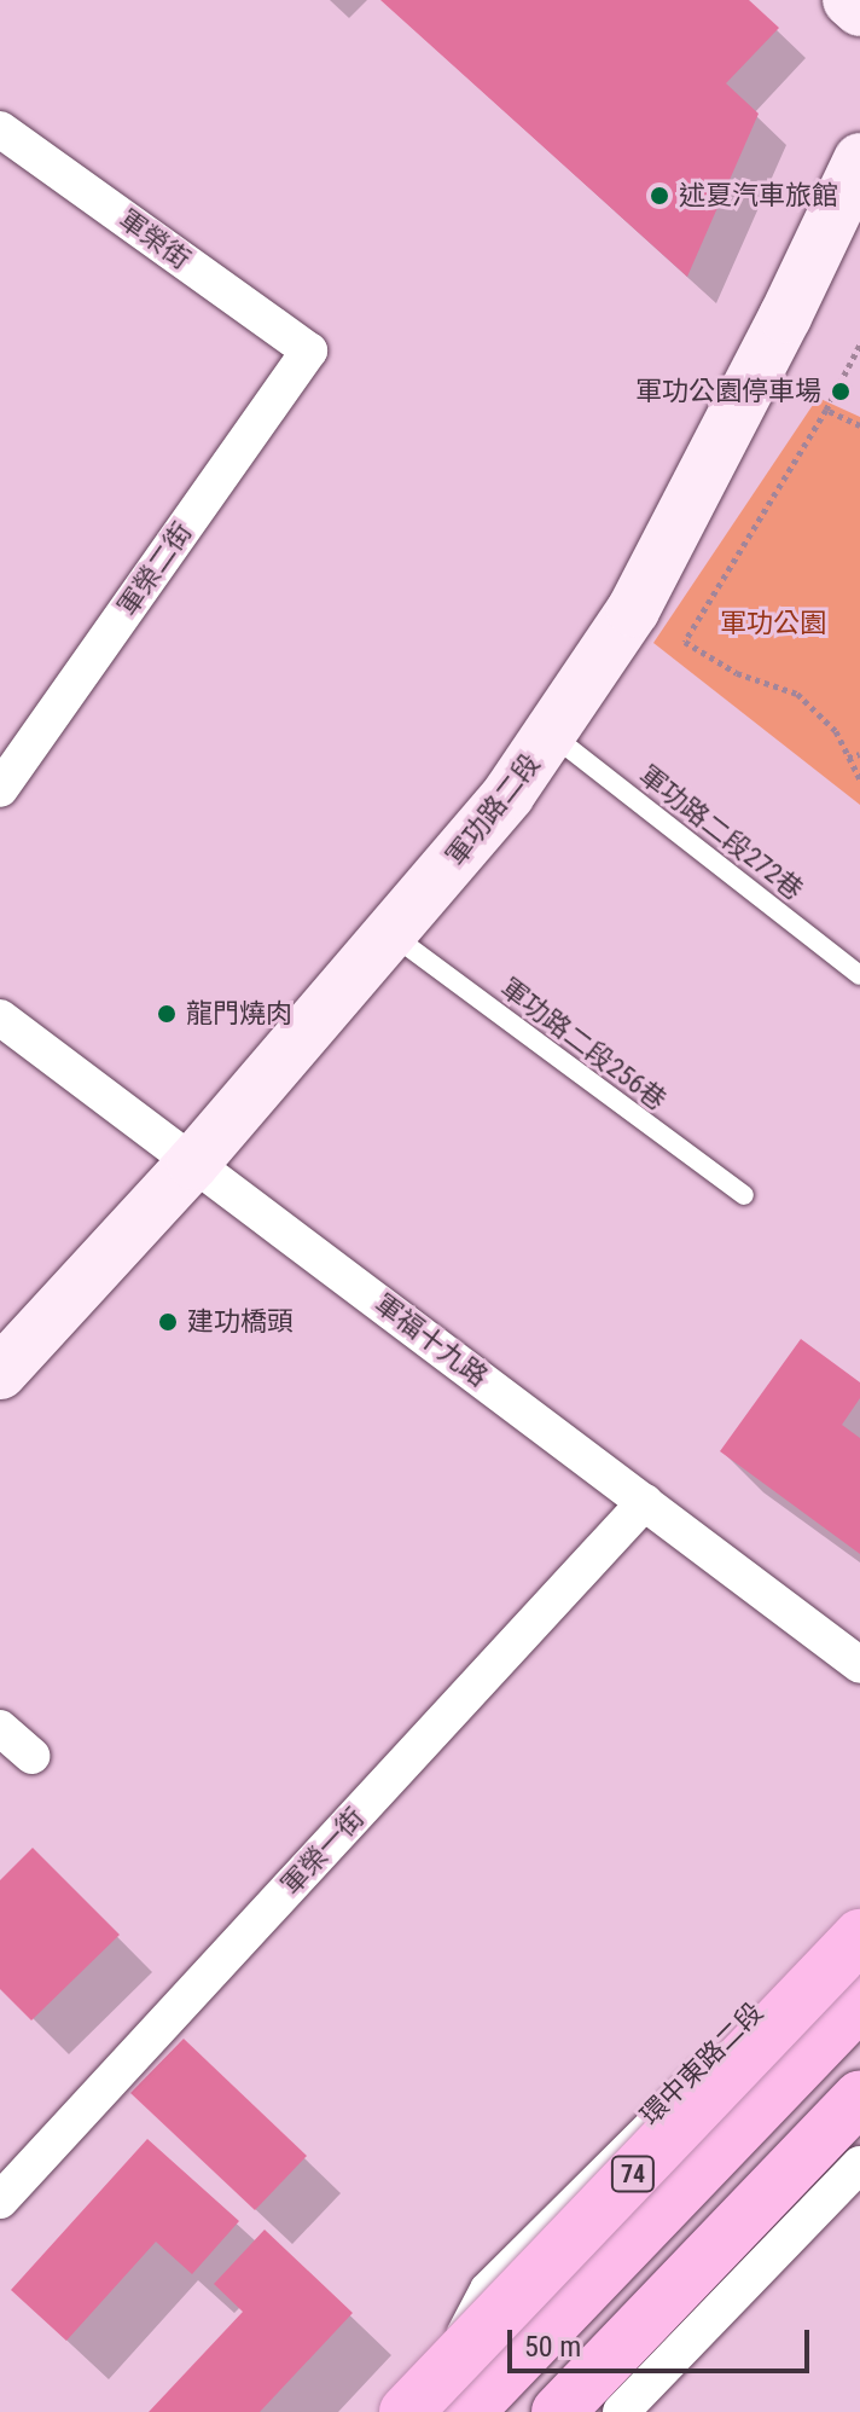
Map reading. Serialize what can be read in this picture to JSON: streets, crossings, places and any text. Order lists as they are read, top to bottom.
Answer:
{
  "streets": {
    "highway": ["74"],
    "main road": ["軍功路二段"],
    "street": [
      "軍榮街",
      "軍榮二街",
      "軍福十九路",
      "軍榮一街",
      "環中東路二段"
    ],
    "lane": ["軍功路二段272巷", "軍功路二段256巷"]
  },
  "crossings": [
    ["軍榮街", "軍榮二街"],
    ["軍功路二段", "軍功路二段272巷"],
    ["軍功路二段", "軍功路二段256巷"],
    ["軍功路二段", "軍福十九路"],
    ["軍福十九路", "軍榮一街"]
  ],
  "parks": ["軍功公園"],
  "places": [
    "述夏汽車旅館",
    "軍功公園停車場",
    "龍門燒肉",
    "建功橋頭"
  ],
  "scale_bar": "50 m"
}
